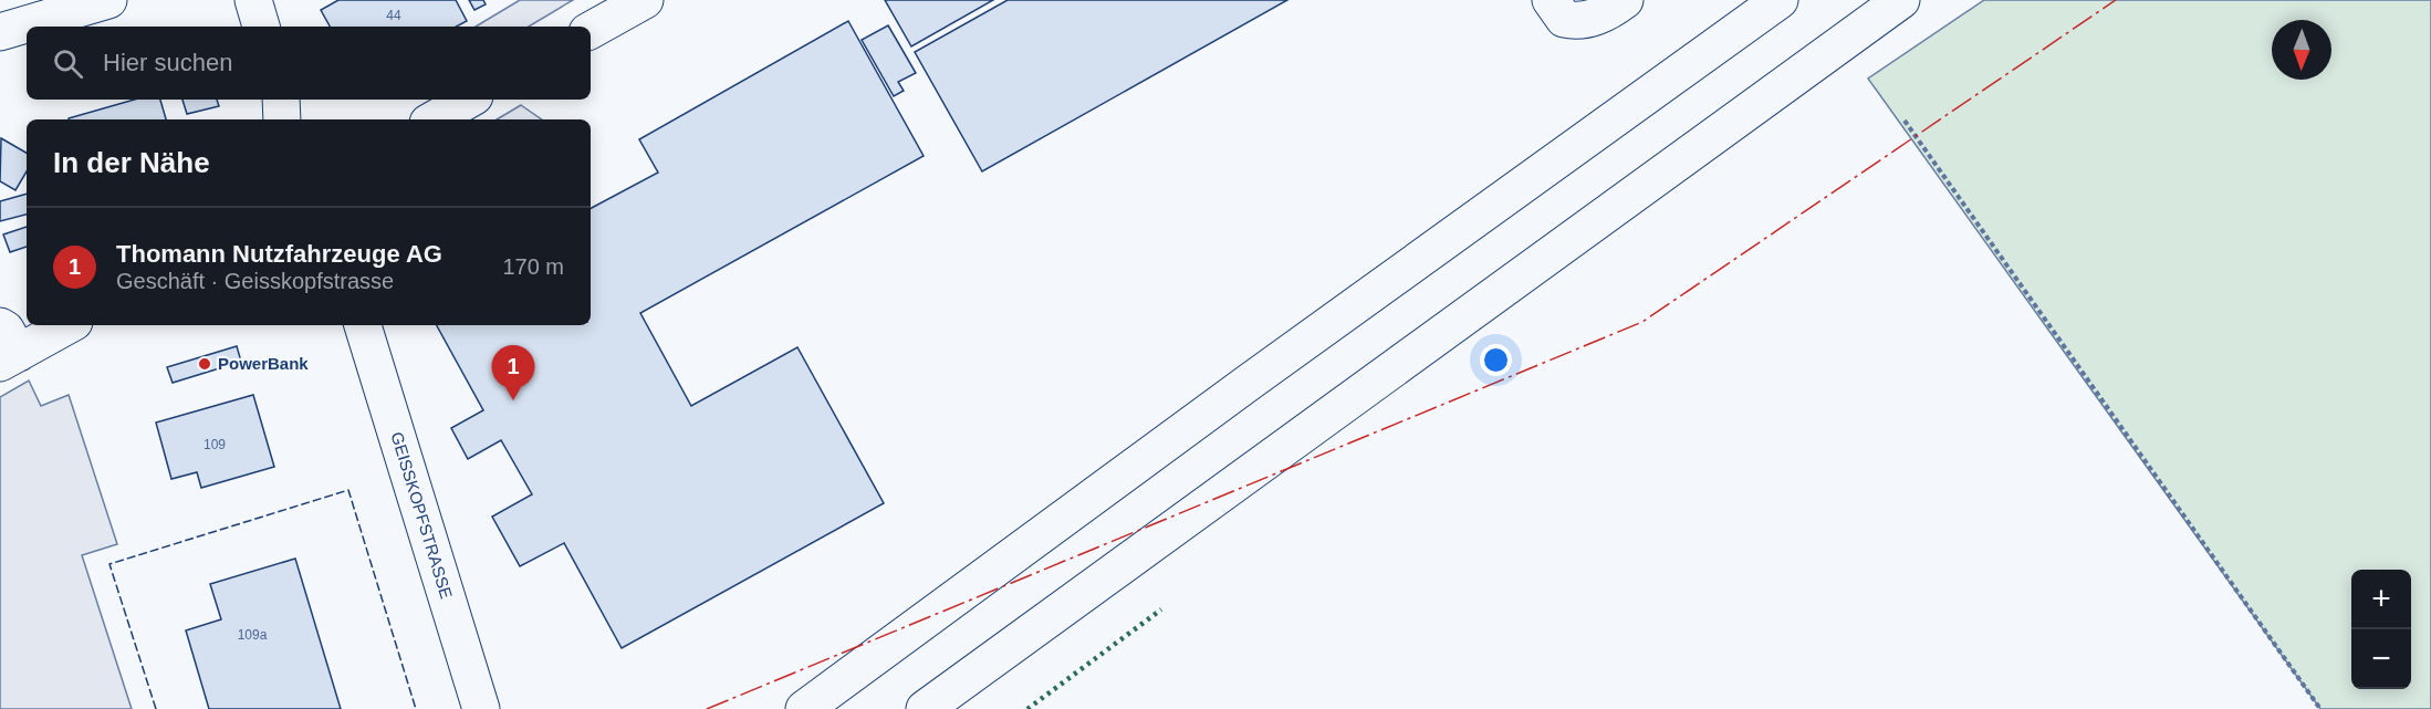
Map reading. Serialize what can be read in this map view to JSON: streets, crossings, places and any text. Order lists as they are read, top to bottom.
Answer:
{
  "streets": {
    "main road": ["GEISSKOPFSTRASSE"]
  },
  "places": ["PowerBank"],
  "house_numbers": ["44", "109", "109a"],
  "north": "bottom",
  "page": {
    "search": "Hier suchen",
    "heading": "In der Nähe",
    "list": [
      {
        "mark": "1",
        "name": "Thomann Nutzfahrzeuge AG",
        "note": "Geschäft · Geisskopfstrasse",
        "value": "170 m"
      }
    ],
    "pins": "1",
    "map_buttons": ["+", "−"]
  }
}
